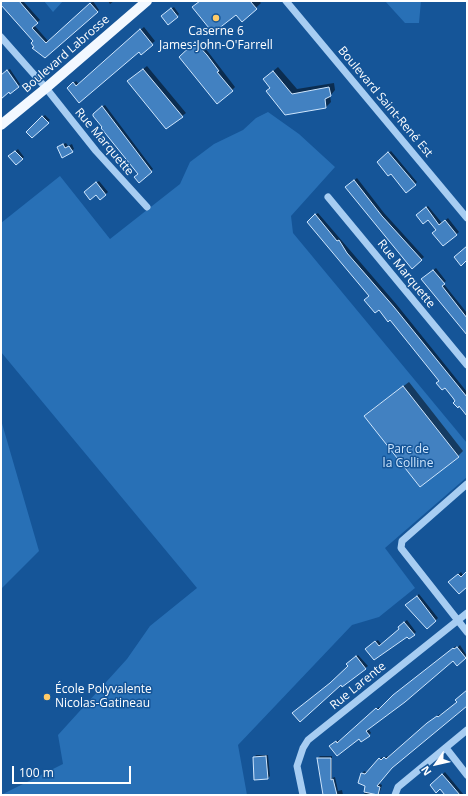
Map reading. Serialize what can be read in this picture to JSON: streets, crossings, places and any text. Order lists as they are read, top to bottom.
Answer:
{
  "streets": {
    "main road": ["Boulevard Labrosse"],
    "street": ["Boulevard Saint-René Est", "Rue Marquette", "Rue Larente"]
  },
  "crossings": [
    ["Boulevard Labrosse", "Rue Marquette"]
  ],
  "parks": ["Parc de la Colline"],
  "places": ["Caserne 6 James-John-O'Farrell", "École Polyvalente Nicolas-Gatineau"],
  "scale_bar": "100 m",
  "north": "bottom left"
}
